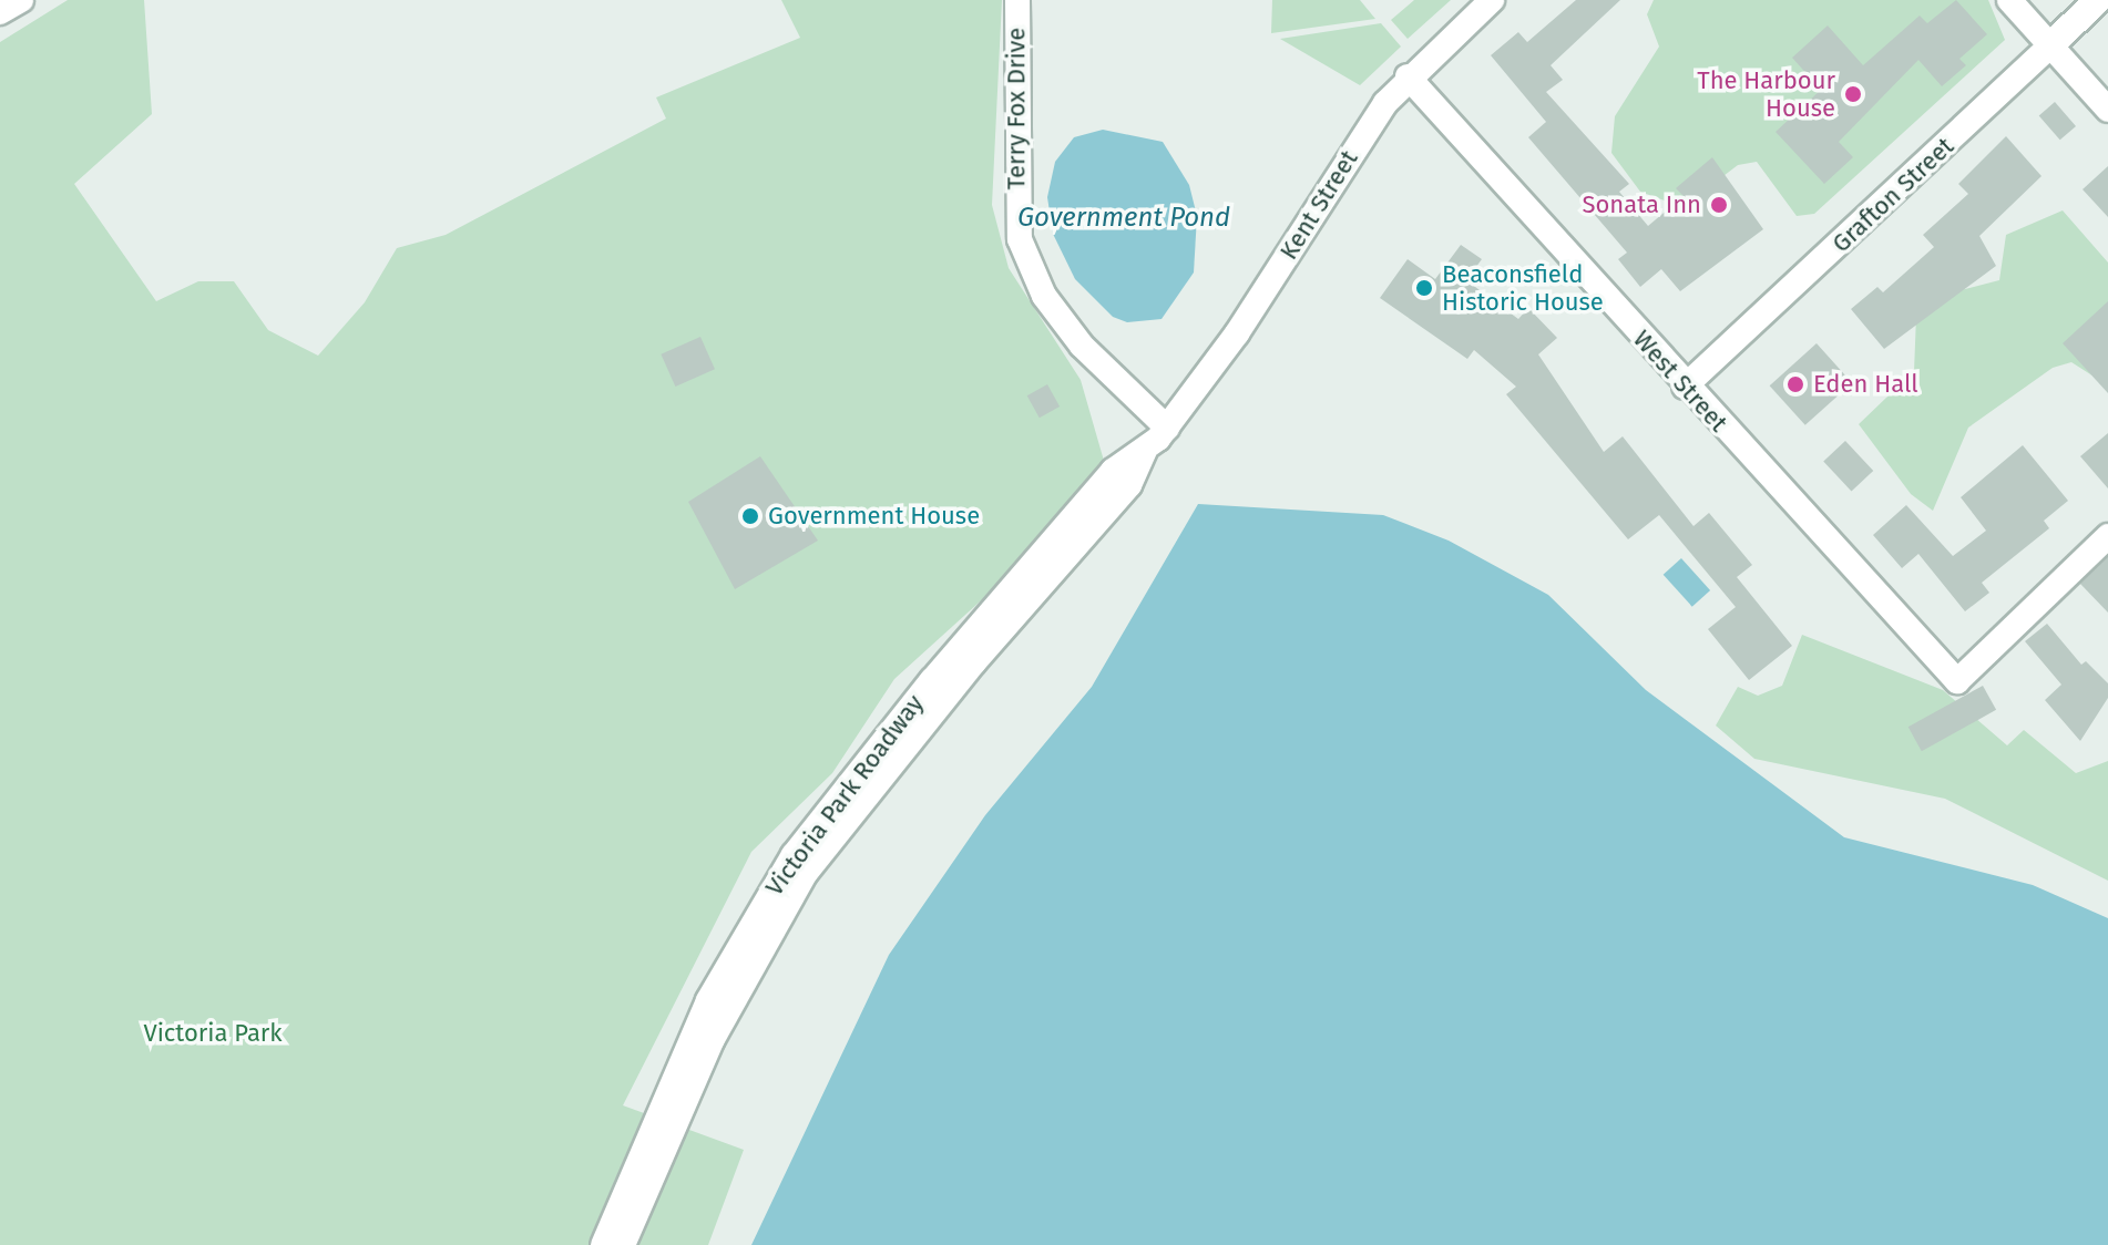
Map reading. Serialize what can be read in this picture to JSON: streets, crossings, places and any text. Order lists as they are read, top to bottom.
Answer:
{
  "streets": {
    "street": [
      "Terry Fox Drive",
      "Grafton Street",
      "Kent Street",
      "West Street",
      "Victoria Park Roadway"
    ]
  },
  "crossings": [
    ["Terry Fox Drive", "Kent Street"],
    ["Terry Fox Drive", "Victoria Park Roadway"],
    ["Grafton Street", "West Street"],
    ["Kent Street", "West Street"],
    ["Kent Street", "Victoria Park Roadway"]
  ],
  "water": ["Government Pond"],
  "parks": ["Victoria Park"],
  "places": [
    "The Harbour House",
    "Sonata Inn",
    "Beaconsfield Historic House",
    "Eden Hall",
    "Government House"
  ]
}
